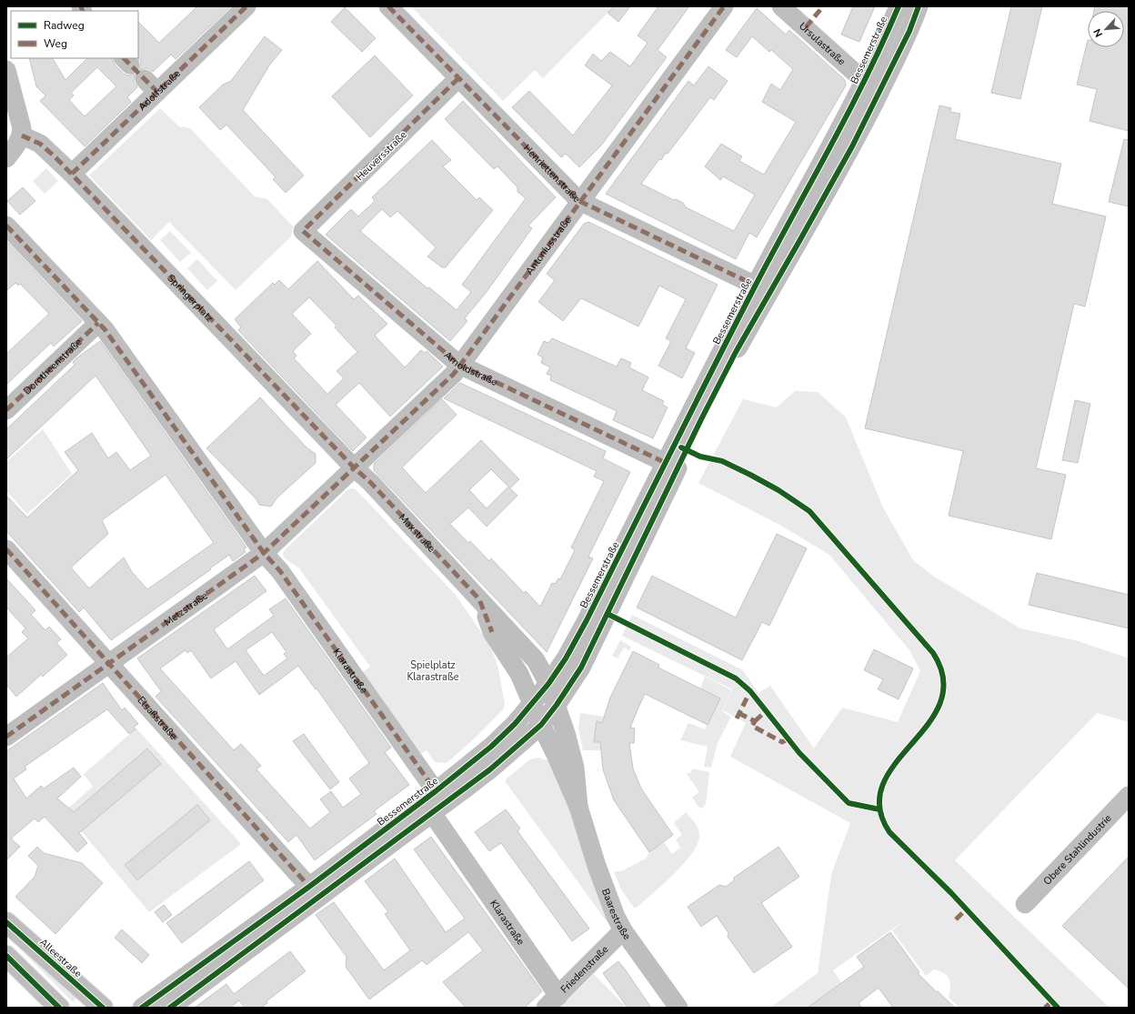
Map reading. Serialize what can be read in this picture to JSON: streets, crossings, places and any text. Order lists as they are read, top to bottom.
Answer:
{
  "streets": {
    "main road": ["Alleestraße"],
    "street": [
      "Ursulastraße",
      "Bessemerstraße",
      "Adolfstraße",
      "Heuversstraße",
      "Henriettenstraße",
      "Antoniusstraße",
      "Springerplatz",
      "Dorotheenstraße",
      "Arnoldstraße",
      "Maxstraße",
      "Metzstraße",
      "Klarastraße",
      "Elsaßstraße",
      "Obere Stahlindustrie",
      "Baarestraße",
      "Friedenstraße"
    ]
  },
  "crossings": [
    ["Ursulastraße", "Bessemerstraße"],
    ["Bessemerstraße", "Henriettenstraße"],
    ["Bessemerstraße", "Arnoldstraße"],
    ["Bessemerstraße", "Maxstraße"],
    ["Bessemerstraße", "Klarastraße"],
    ["Bessemerstraße", "Elsaßstraße"],
    ["Bessemerstraße", "Baarestraße"],
    ["Adolfstraße", "Springerplatz"],
    ["Heuversstraße", "Henriettenstraße"],
    ["Heuversstraße", "Arnoldstraße"],
    ["Henriettenstraße", "Antoniusstraße"],
    ["Antoniusstraße", "Springerplatz"],
    ["Antoniusstraße", "Arnoldstraße"],
    ["Antoniusstraße", "Maxstraße"],
    ["Antoniusstraße", "Metzstraße"],
    ["Springerplatz", "Maxstraße"],
    ["Springerplatz", "Metzstraße"],
    ["Maxstraße", "Metzstraße"],
    ["Metzstraße", "Klarastraße"],
    ["Metzstraße", "Elsaßstraße"],
    ["Klarastraße", "Friedenstraße"],
    ["Baarestraße", "Friedenstraße"]
  ],
  "parks": ["Spielplatz Klarastraße"],
  "legend": ["Radweg", "Weg"],
  "north": "bottom left"
}
